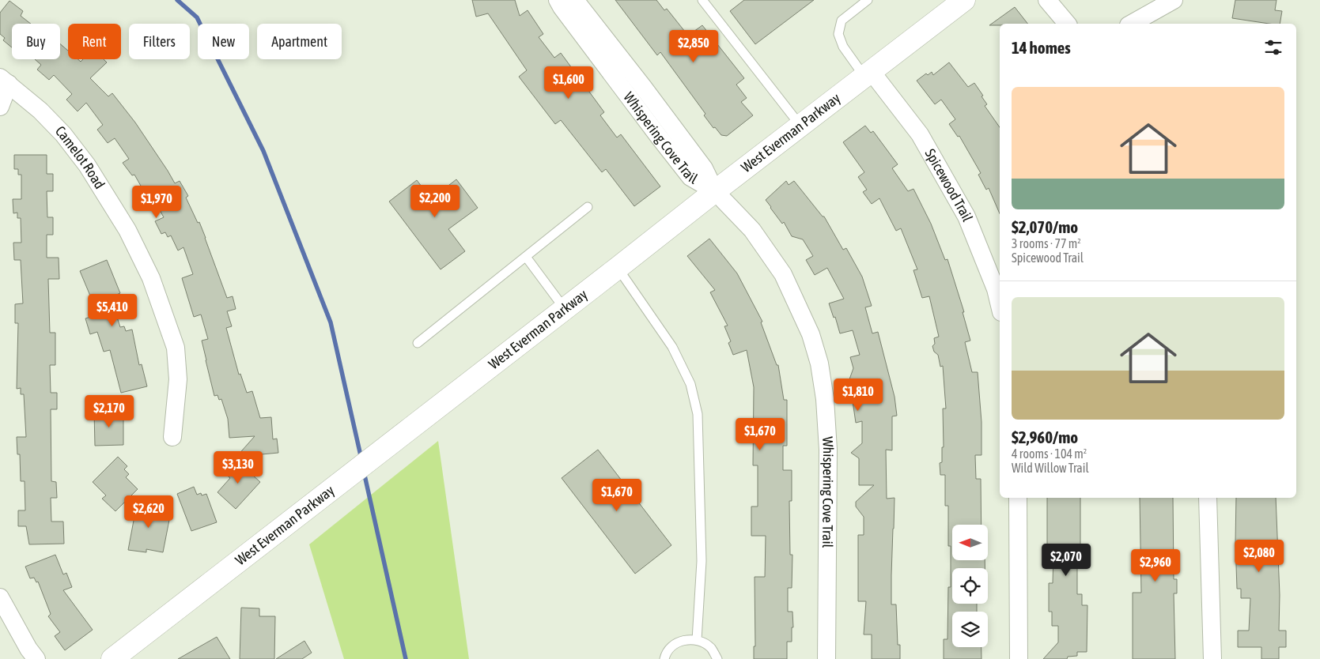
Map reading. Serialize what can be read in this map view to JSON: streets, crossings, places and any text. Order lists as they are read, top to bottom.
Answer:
{
  "streets": {
    "street": [
      "West Everman Parkway",
      "Whispering Cove Trail",
      "Camelot Road",
      "Spicewood Trail"
    ]
  },
  "crossings": [
    ["West Everman Parkway", "Whispering Cove Trail"],
    ["West Everman Parkway", "Spicewood Trail"]
  ],
  "north": "left",
  "page": {
    "chip": [
      "Buy",
      "Rent",
      "Filters",
      "New",
      "Apartment"
    ],
    "heading": "14 homes",
    "price": [
      "$2,850",
      "$1,600",
      "$2,200",
      "$1,970",
      "$5,410",
      "$1,810",
      "$2,170",
      "$1,670",
      "$3,130",
      "$1,670",
      "$2,620",
      "$2,080",
      "$2,070",
      "$2,960"
    ],
    "list": [
      {
        "name": "$2,070/mo",
        "note": "3 rooms · 77 m² · Spicewood Trail"
      },
      {
        "name": "$2,960/mo",
        "note": "4 rooms · 104 m² · Wild Willow Trail"
      }
    ]
  }
}
